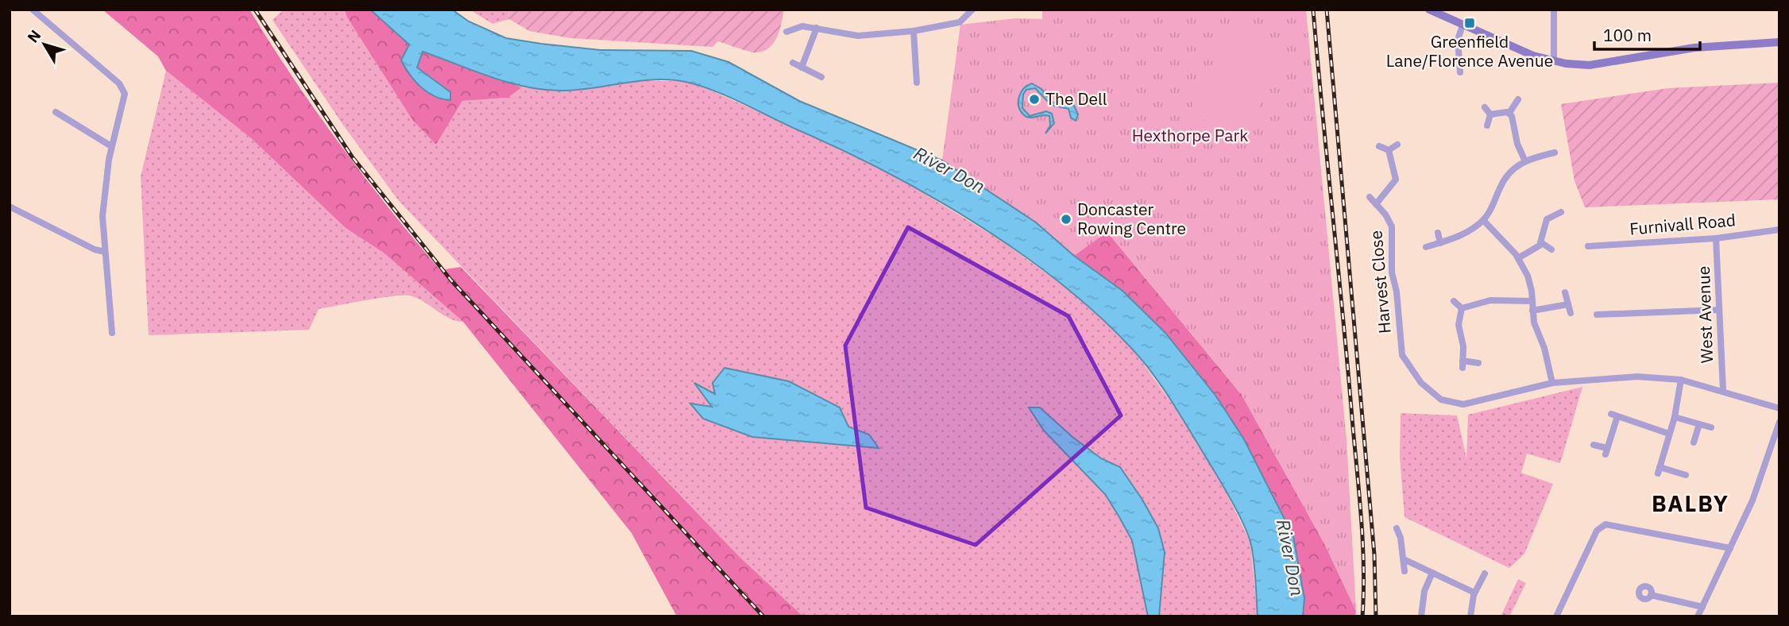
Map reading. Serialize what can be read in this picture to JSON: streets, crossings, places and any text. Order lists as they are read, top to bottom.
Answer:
{
  "streets": {
    "street": ["Furnivall Road", "Harvest Close", "West Avenue"]
  },
  "crossings": [
    ["Furnivall Road", "West Avenue"],
    ["Harvest Close", "West Avenue"]
  ],
  "districts": ["BALBY"],
  "water": ["River Don"],
  "parks": ["Hexthorpe Park"],
  "places": {
    "transit": ["Greenfield Lane/Florence Avenue"],
    "other": ["The Dell", "Doncaster Rowing Centre"]
  },
  "scale_bar": "100 m",
  "north": "top left"
}
